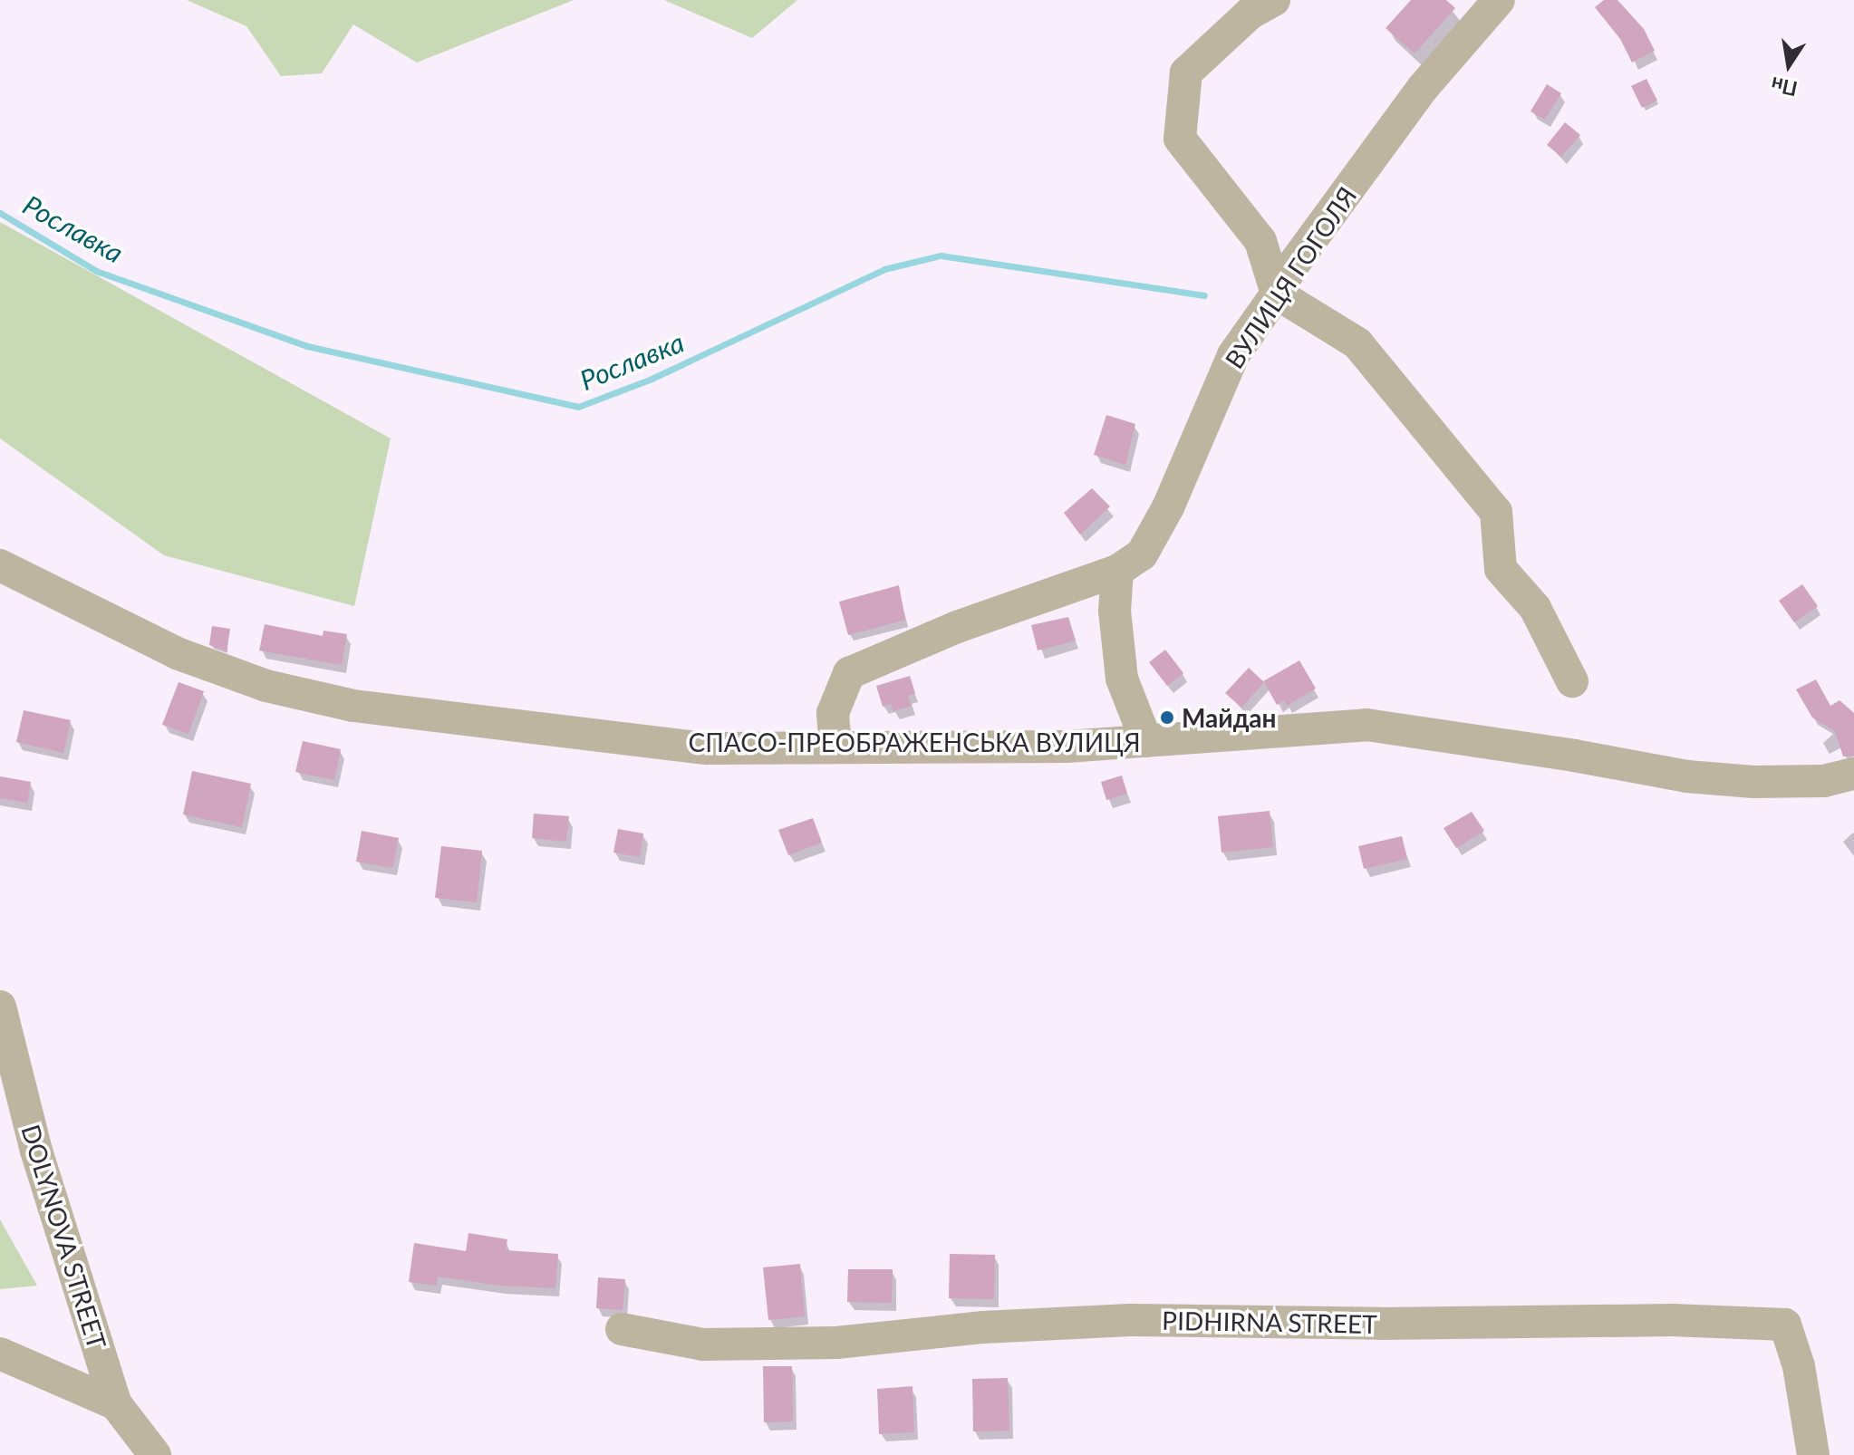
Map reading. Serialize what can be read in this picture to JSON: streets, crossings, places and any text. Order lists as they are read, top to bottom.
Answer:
{
  "streets": {
    "street": [
      "ВУЛИЦЯ ГОГОЛЯ",
      "СПАСО-ПРЕОБРАЖЕНСЬКА ВУЛИЦЯ",
      "DOLYNOVA STREET",
      "PIDHIRNA STREET"
    ]
  },
  "crossings": [
    ["ВУЛИЦЯ ГОГОЛЯ", "СПАСО-ПРЕОБРАЖЕНСЬКА ВУЛИЦЯ"]
  ],
  "water": ["Рославка"],
  "places": ["Майдан"],
  "north": "bottom"
}
